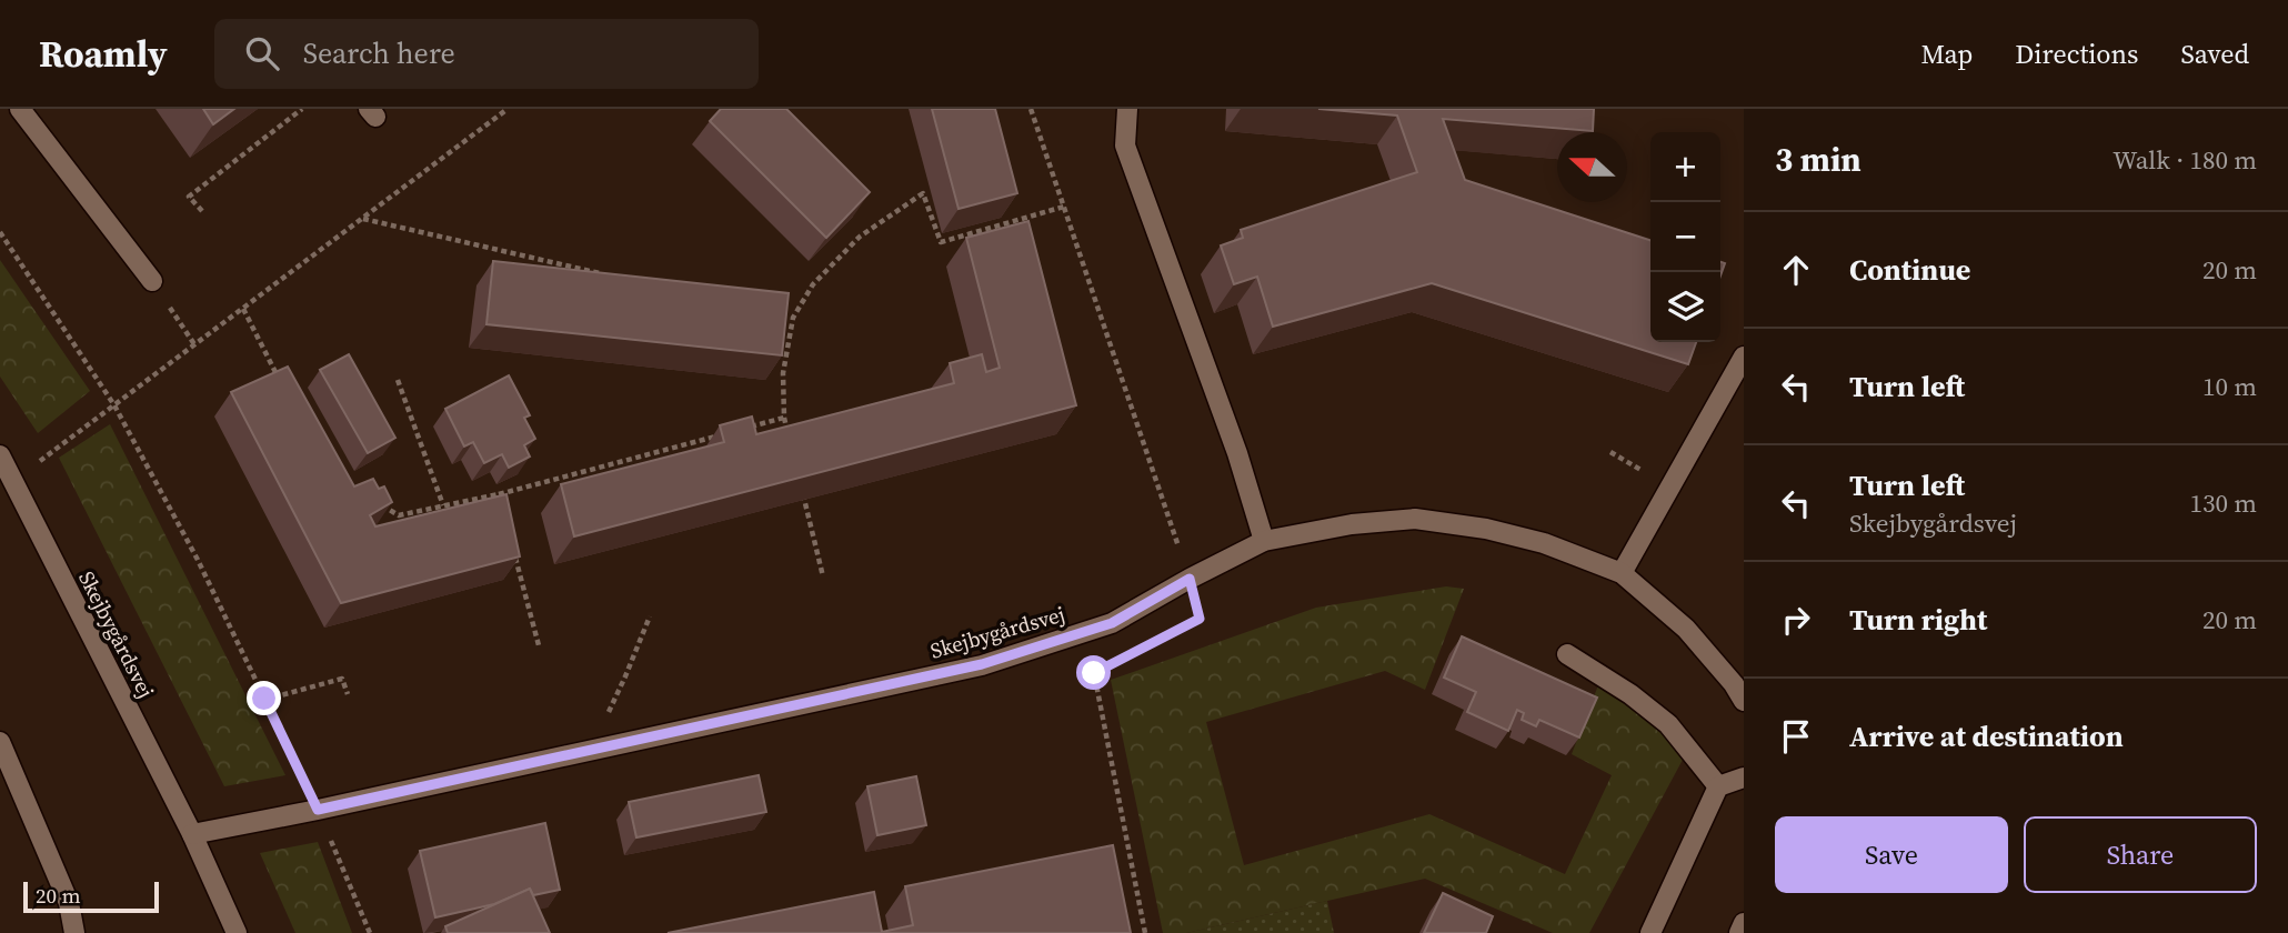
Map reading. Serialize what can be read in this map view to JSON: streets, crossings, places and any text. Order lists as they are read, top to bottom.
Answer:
{
  "streets": {
    "street": ["Skejbygårdsvej"]
  },
  "scale_bar": "20 m",
  "north": "left",
  "page": {
    "header": "Roamly",
    "search": "Search here",
    "nav": ["Map", "Directions", "Saved"],
    "heading": ["3 min", "Walk · 180 m"],
    "map_buttons": ["+", "−"],
    "list": [
      ["Continue", "20 m"],
      ["Turn left", "10 m"],
      ["Turn left", "Skejbygårdsvej", "130 m"],
      ["Turn right", "20 m"],
      "Arrive at destination"
    ],
    "buttons": ["Save", "Share"],
    "scale": "20 m"
  }
}
